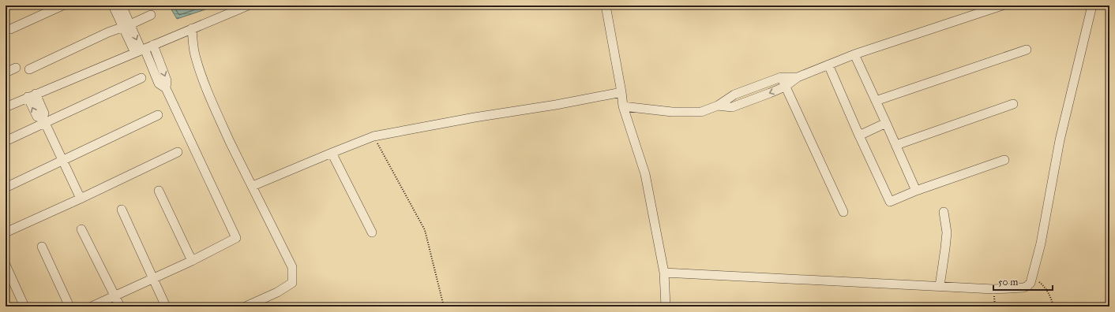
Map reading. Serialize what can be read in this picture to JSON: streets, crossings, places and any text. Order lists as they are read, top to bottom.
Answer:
{
  "scale_bar": "50 m"
}
